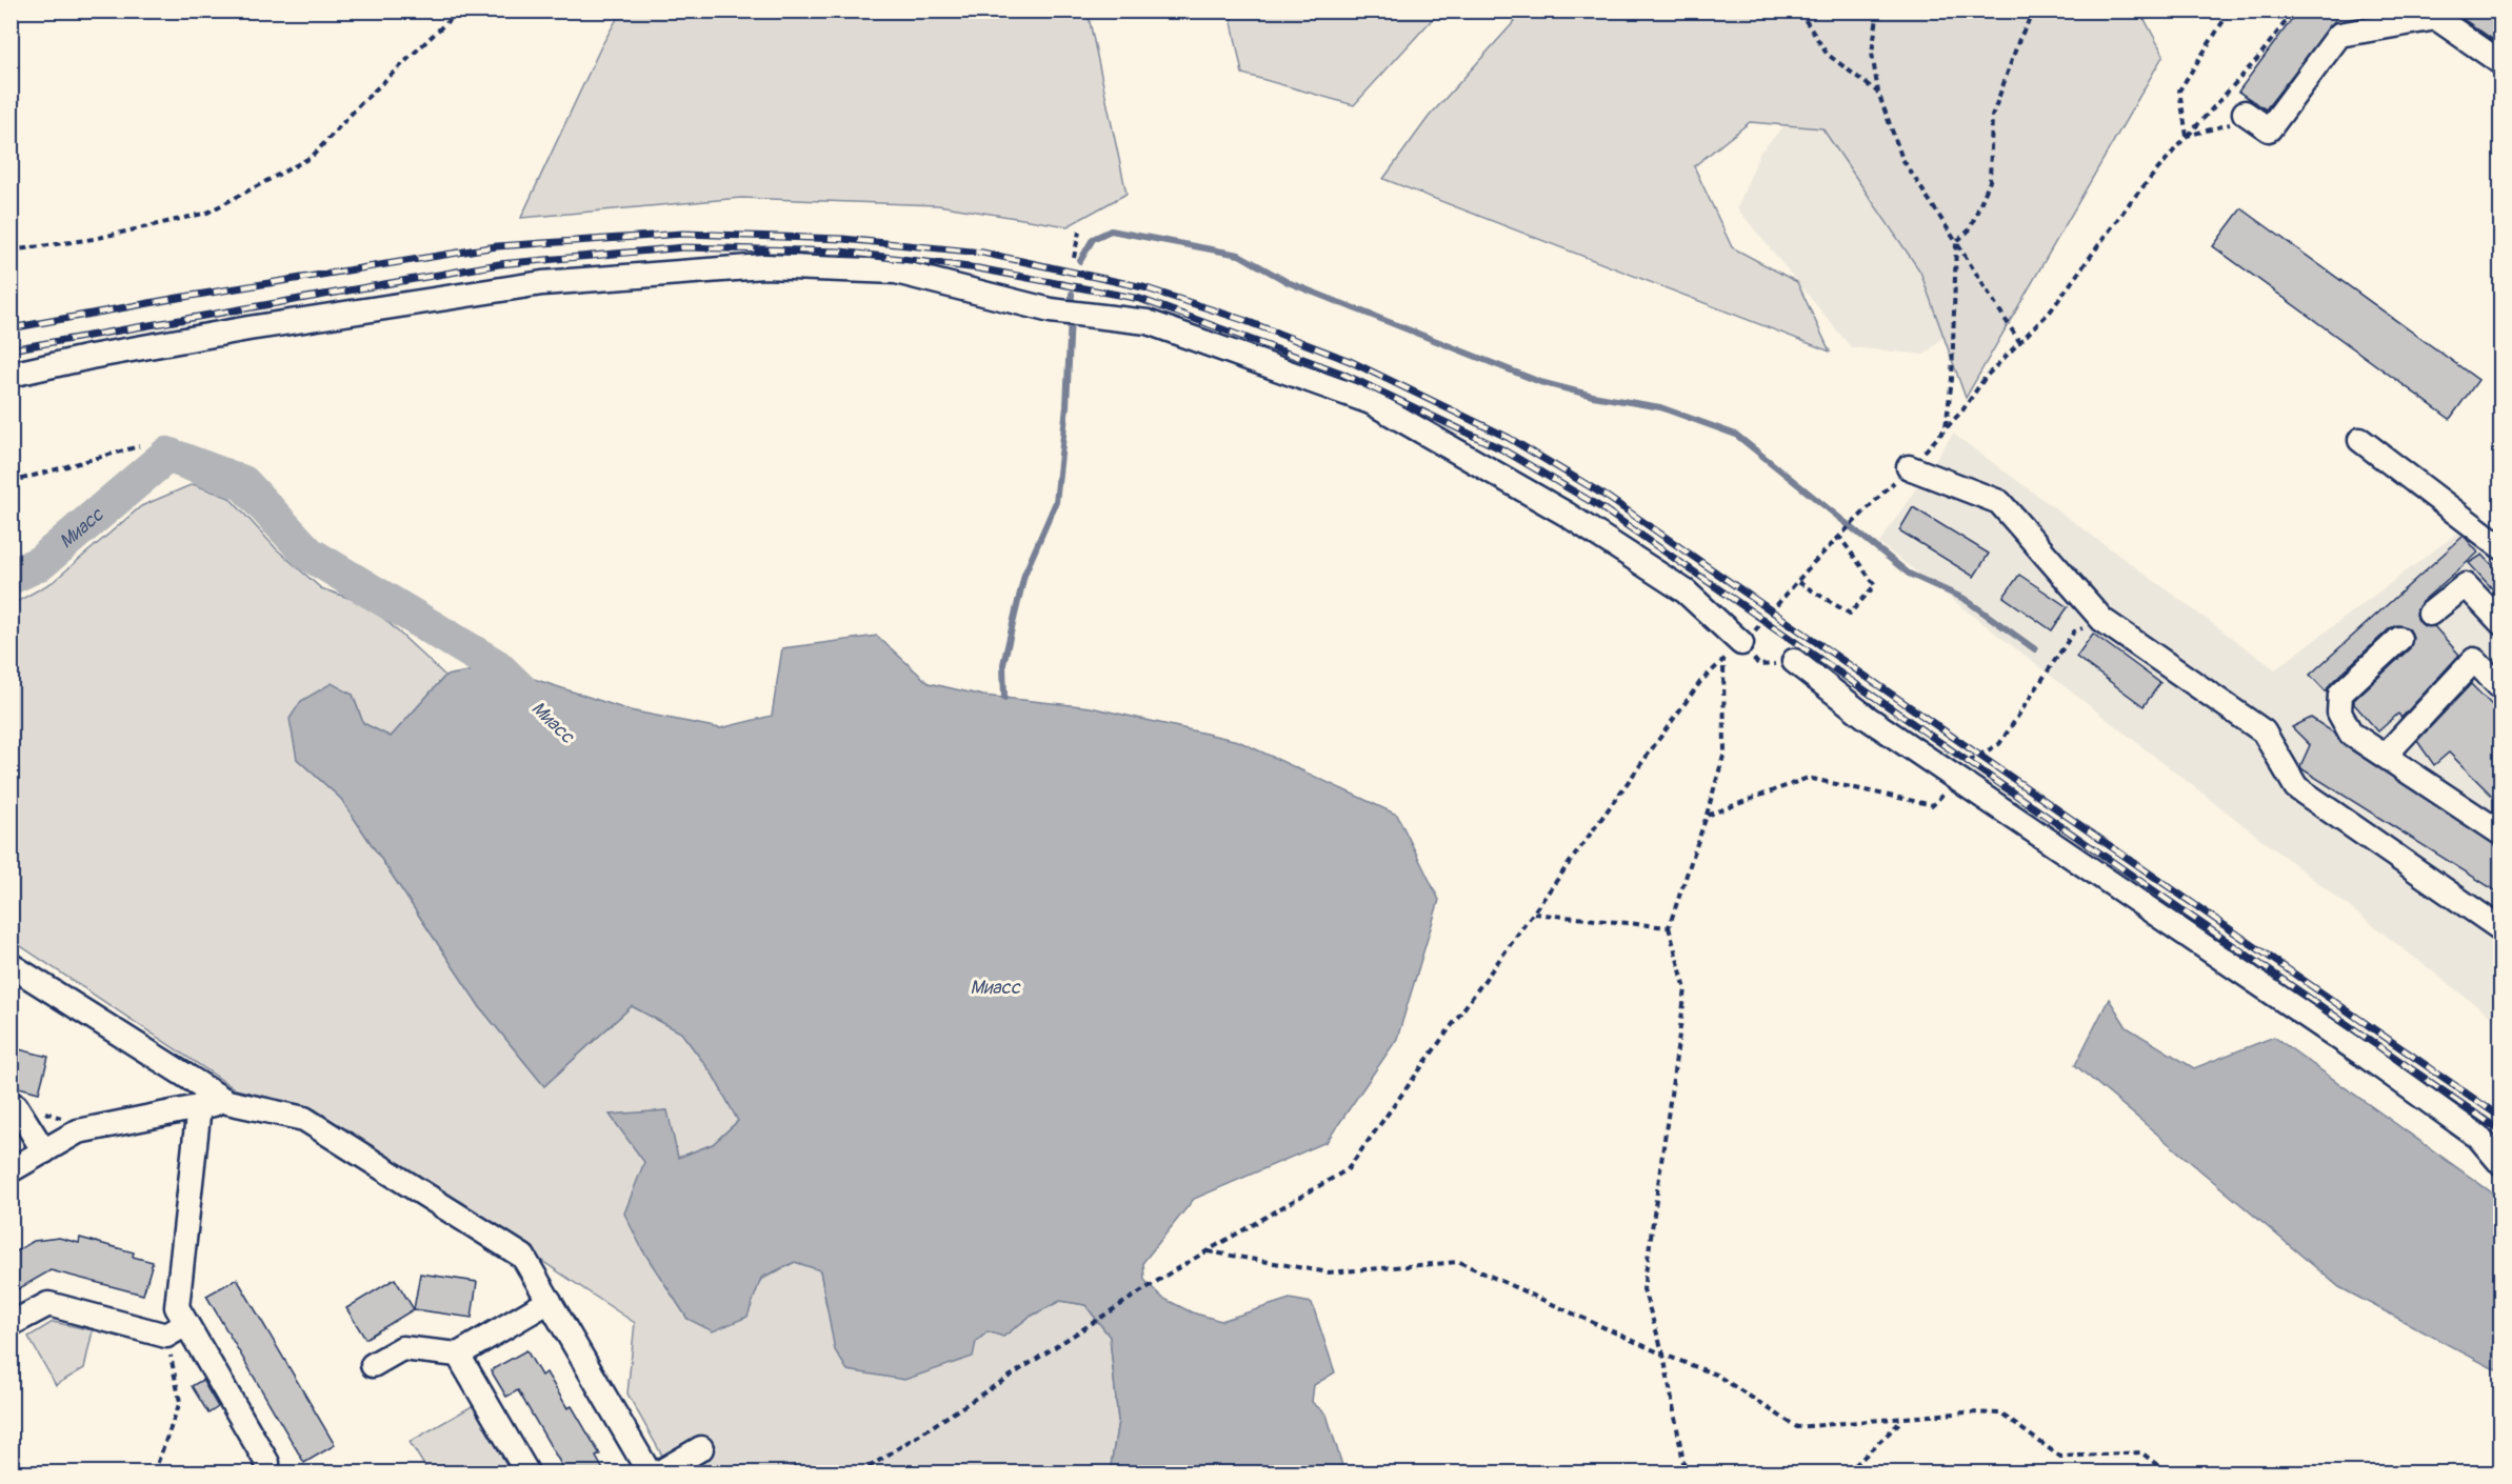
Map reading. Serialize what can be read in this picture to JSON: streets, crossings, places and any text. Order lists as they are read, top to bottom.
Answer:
{
  "water": ["Миасс"]
}
